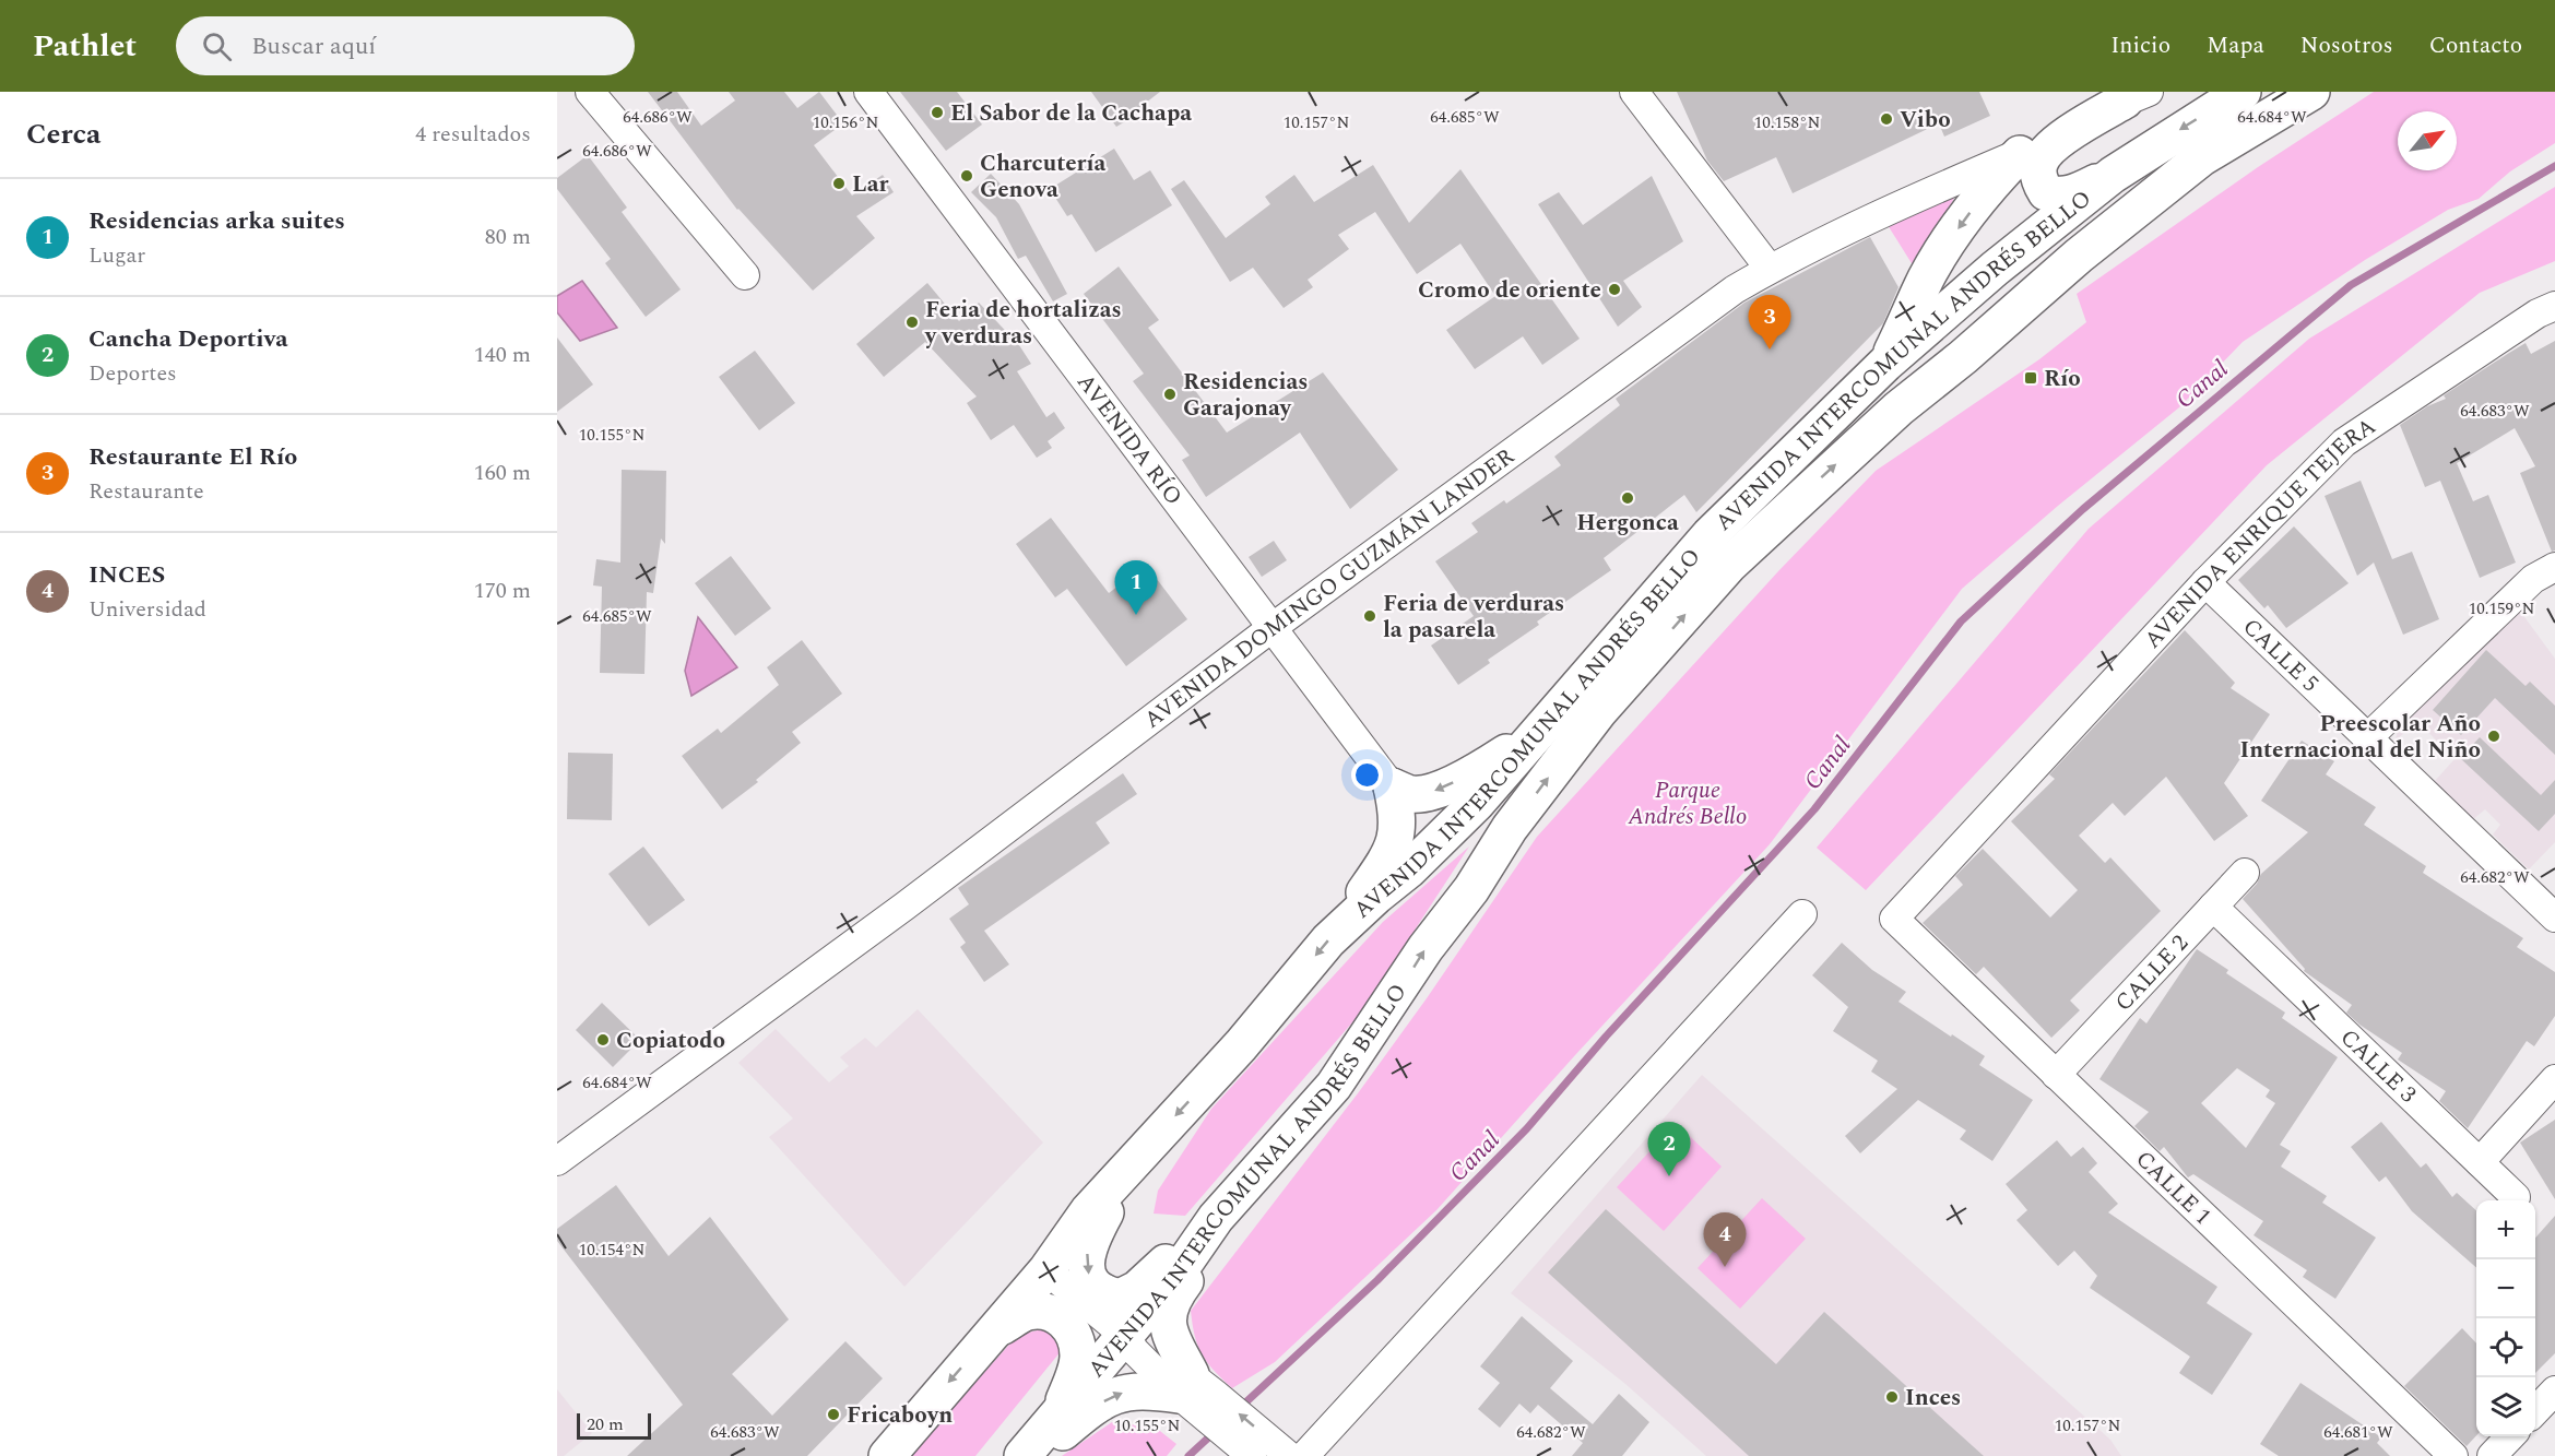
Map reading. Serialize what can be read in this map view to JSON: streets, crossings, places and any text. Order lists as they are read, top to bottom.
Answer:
{
  "streets": {
    "main road": ["AVENIDA INTERCOMUNAL ANDRÉS BELLO"],
    "street": [
      "AVENIDA RÍO",
      "AVENIDA ENRIQUE TEJERA",
      "AVENIDA DOMINGO GUZMÁN LANDER",
      "CALLE 5",
      "CALLE 2",
      "CALLE 3",
      "CALLE 1"
    ]
  },
  "crossings": [
    ["AVENIDA RÍO", "AVENIDA DOMINGO GUZMÁN LANDER"],
    ["AVENIDA ENRIQUE TEJERA", "CALLE 5"],
    ["AVENIDA ENRIQUE TEJERA", "CALLE 1"],
    ["CALLE 2", "CALLE 3"],
    ["CALLE 2", "CALLE 1"]
  ],
  "water": ["Canal"],
  "parks": ["Parque Andrés Bello"],
  "places": {
    "other": [
      "El Sabor de la Cachapa",
      "Vibo",
      "Charcutería Genova",
      "Lar",
      "Cromo de oriente",
      "Feria de hortalizas y verduras",
      "Residencias Garajonay",
      "Hergonca",
      "Feria de verduras la pasarela",
      "Preescolar Año Internacional del Niño",
      "Copiatodo",
      "Inces",
      "Fricaboyn"
    ],
    "transit": ["Río"]
  },
  "scale_bar": "20 m",
  "north": "top right",
  "page": {
    "header": "Pathlet",
    "search": "Buscar aquí",
    "nav": [
      "Inicio",
      "Mapa",
      "Nosotros",
      "Contacto"
    ],
    "heading": ["Cerca", "4 resultados"],
    "list": [
      {
        "mark": "1",
        "name": "Residencias arka suites",
        "note": "Lugar",
        "value": "80 m"
      },
      {
        "mark": "2",
        "name": "Cancha Deportiva",
        "note": "Deportes",
        "value": "140 m"
      },
      {
        "mark": "3",
        "name": "Restaurante El Río",
        "note": "Restaurante",
        "value": "160 m"
      },
      {
        "mark": "4",
        "name": "INCES",
        "note": "Universidad",
        "value": "170 m"
      }
    ],
    "pins": [
      "3",
      "1",
      "2",
      "4"
    ],
    "map_buttons": ["+", "−"],
    "scale": "20 m"
  },
  "coordinates": [
    "64.686°W",
    "64.684°W",
    "64.685°W",
    "10.156°N",
    "10.157°N",
    "10.158°N",
    "64.683°W",
    "10.155°N",
    "10.159°N",
    "64.682°W",
    "10.154°N",
    "64.681°W"
  ]
}
